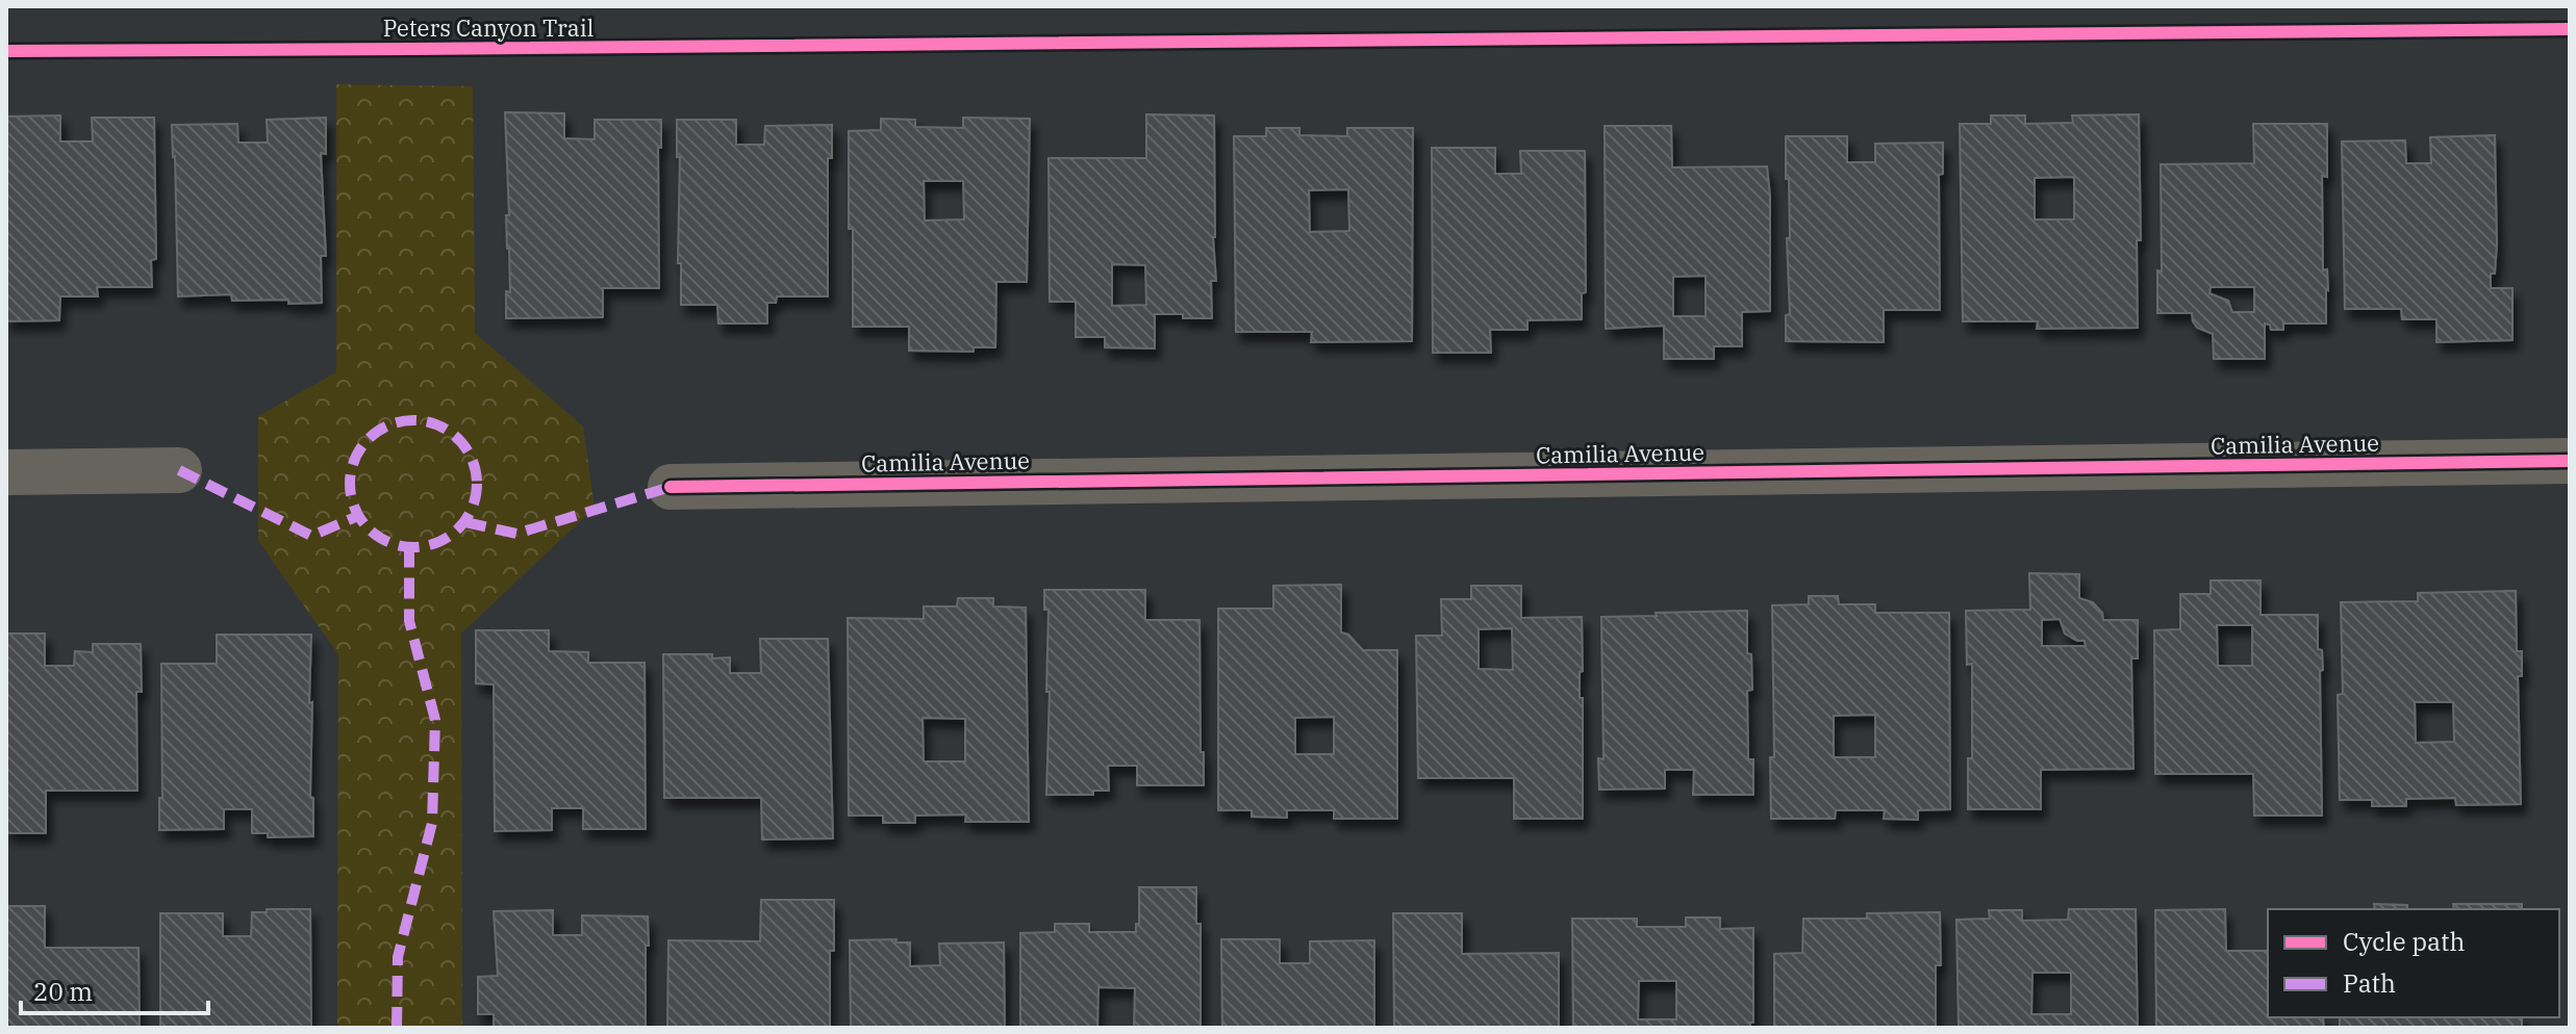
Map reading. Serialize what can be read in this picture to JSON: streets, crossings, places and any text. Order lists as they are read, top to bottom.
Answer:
{
  "streets": {
    "street": ["Camilia Avenue"],
    "cycle path": ["Peters Canyon Trail"]
  },
  "legend": ["Cycle path", "Path"],
  "scale_bar": "20 m"
}
